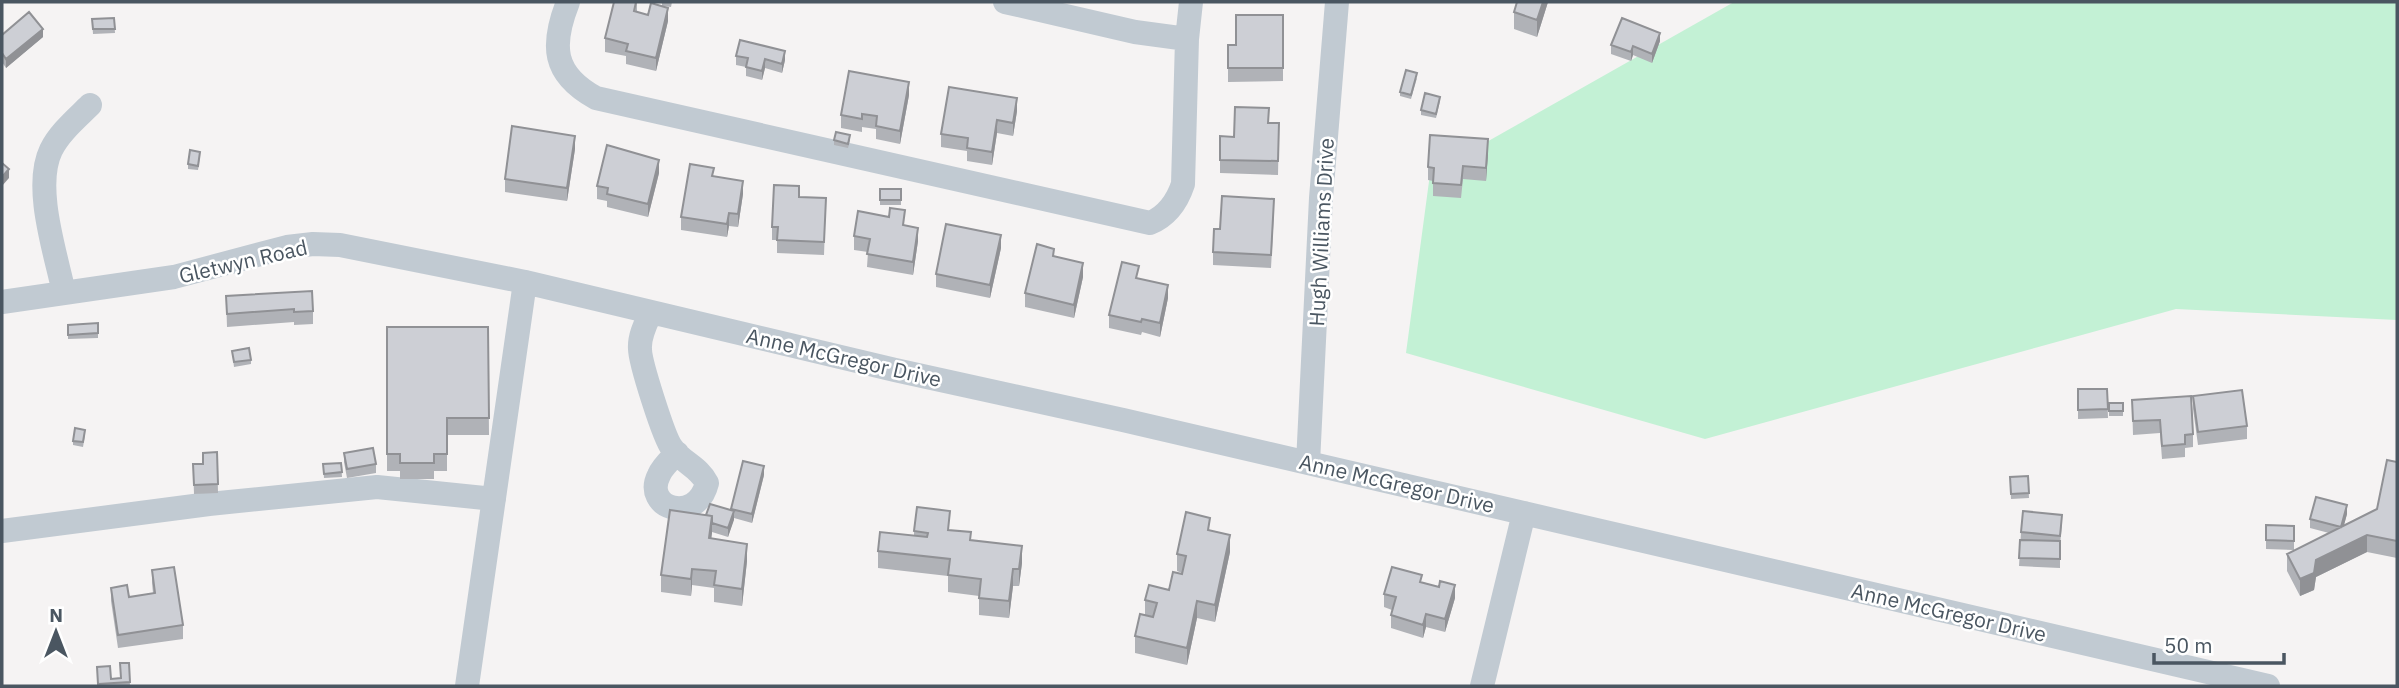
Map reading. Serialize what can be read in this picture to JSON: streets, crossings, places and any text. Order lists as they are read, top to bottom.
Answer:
{
  "streets": {
    "street": ["Hugh Williams Drive", "Gletwyn Road", "Anne McGregor Drive"]
  },
  "crossings": [
    ["Hugh Williams Drive", "Anne McGregor Drive"],
    ["Gletwyn Road", "Anne McGregor Drive"]
  ],
  "scale_bar": "50 m",
  "north": "top"
}
